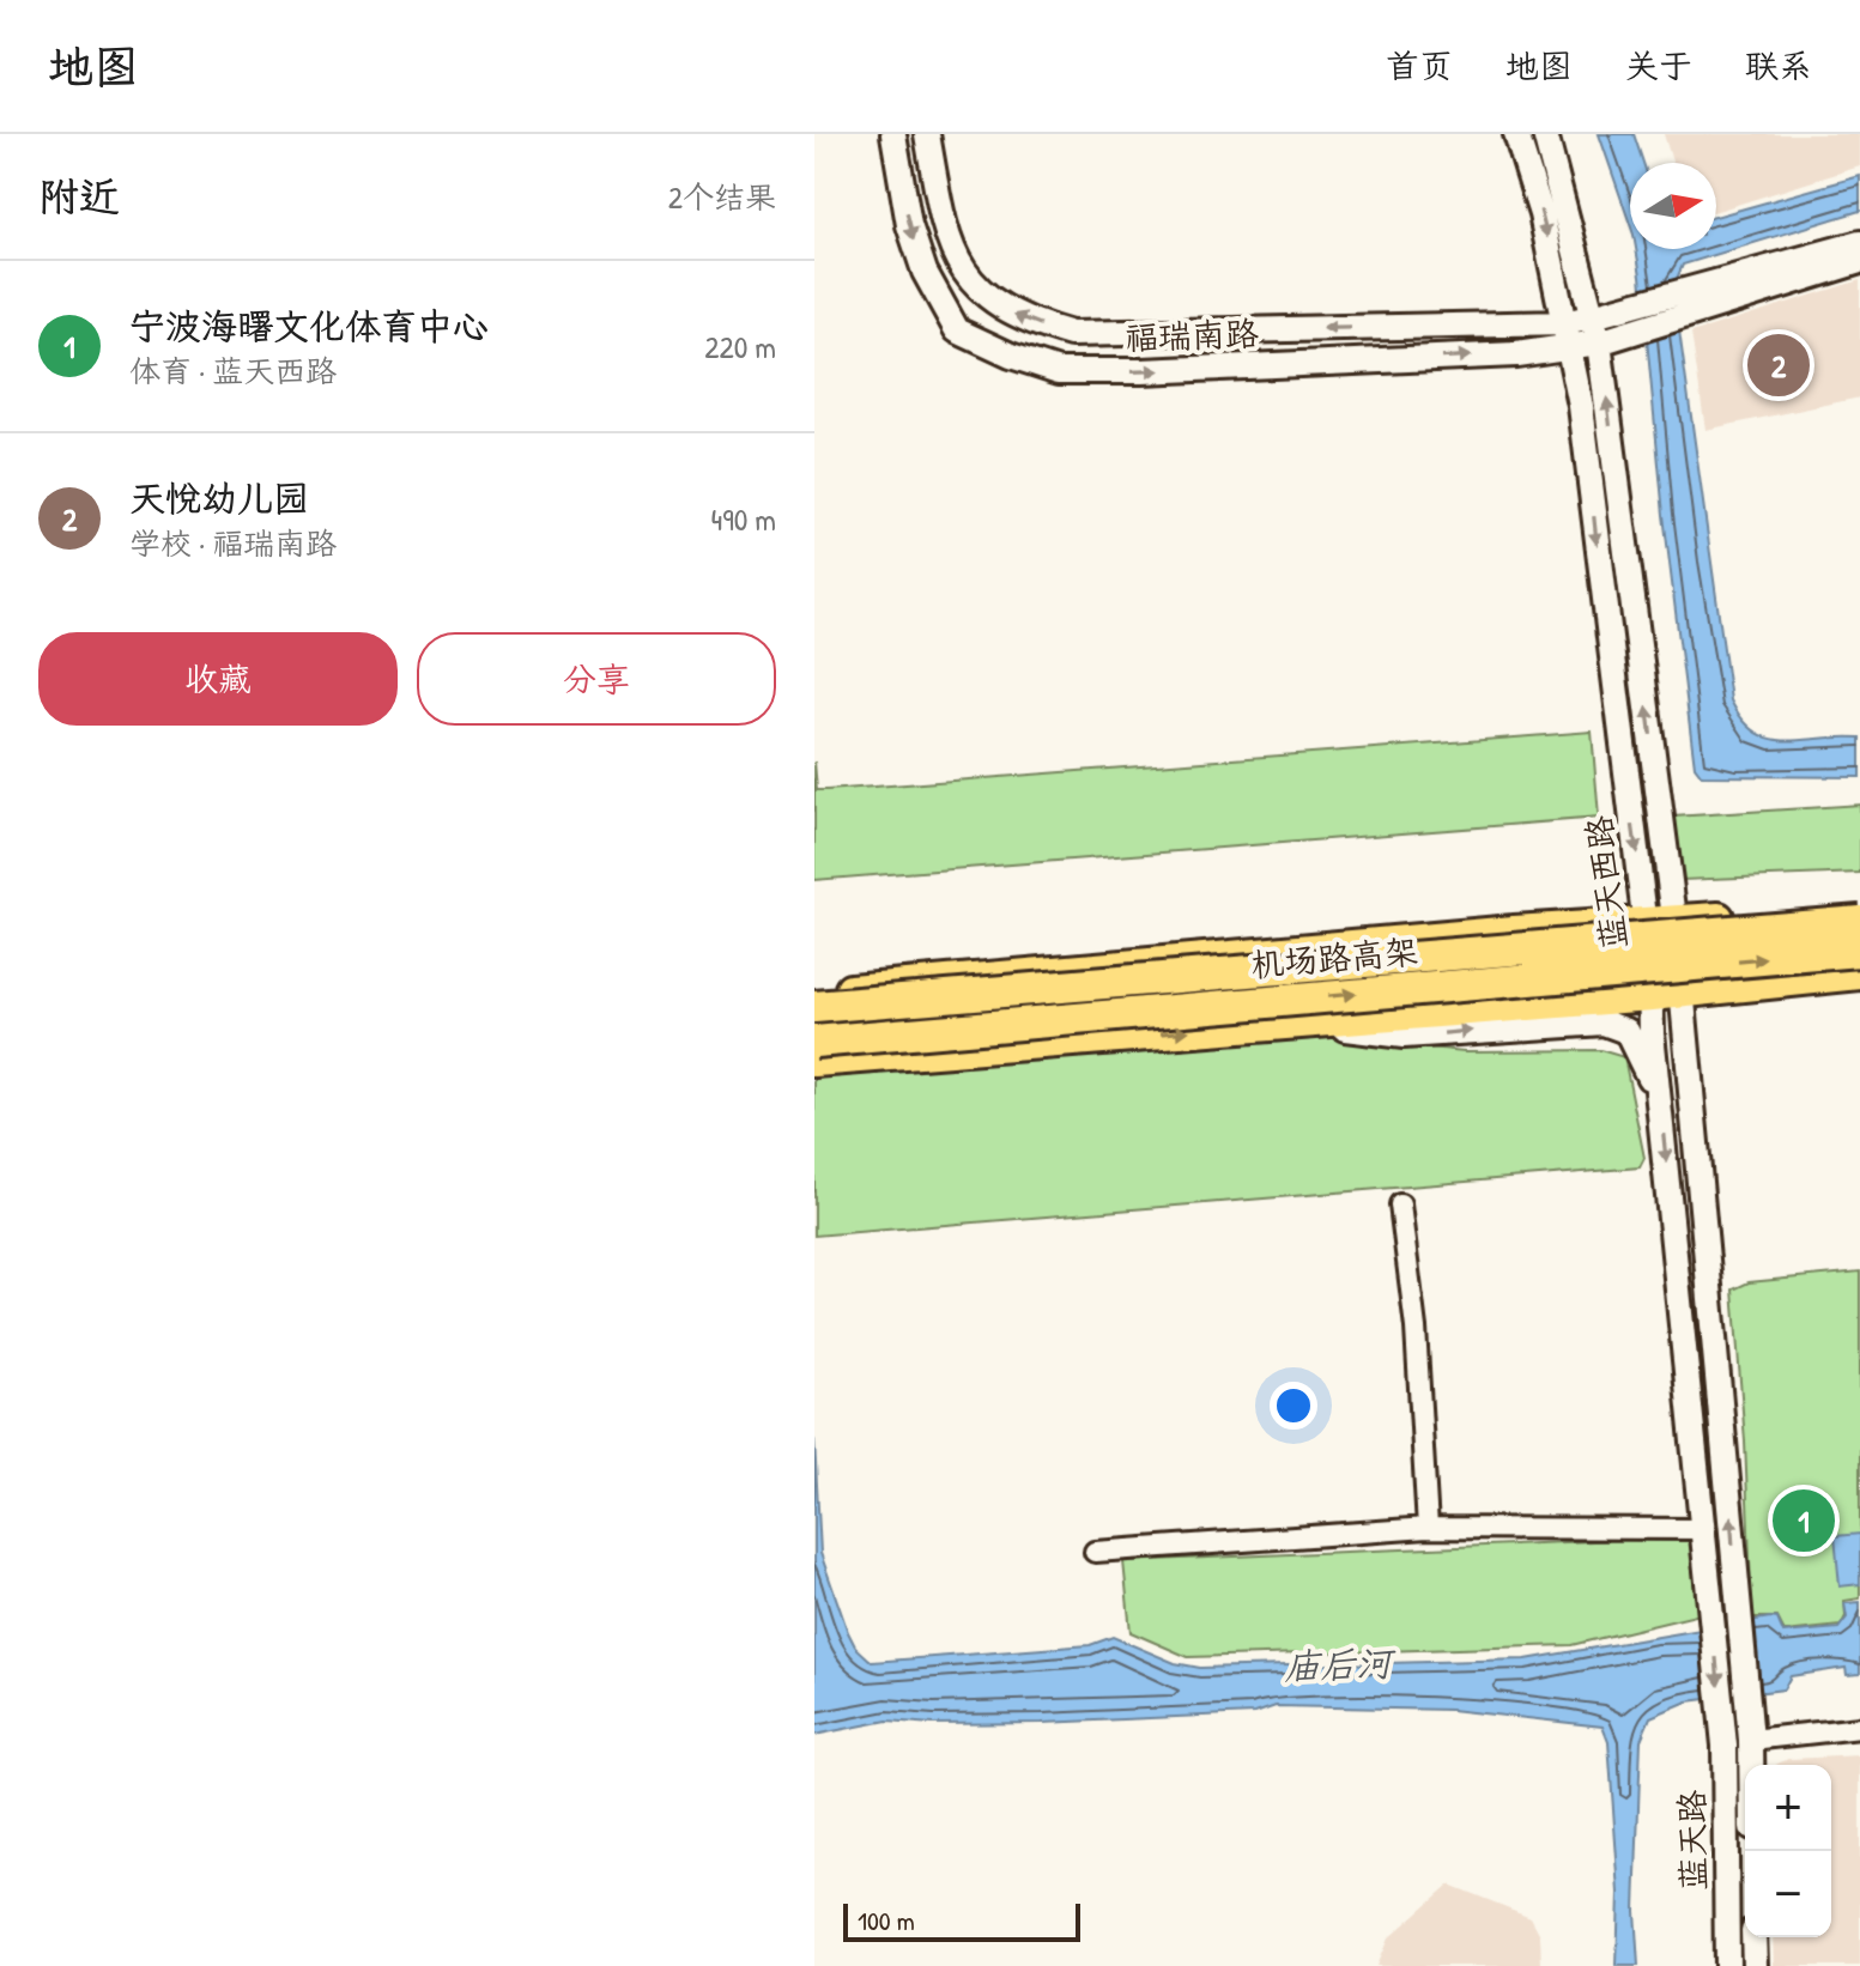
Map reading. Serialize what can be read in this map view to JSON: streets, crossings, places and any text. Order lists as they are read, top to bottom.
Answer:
{
  "streets": {
    "highway": ["机场路高架"],
    "street": ["福瑞南路", "蓝天西路", "蓝天路"]
  },
  "crossings": [
    ["福瑞南路", "蓝天西路"],
    ["蓝天西路", "蓝天路"]
  ],
  "water": ["庙后河"],
  "scale_bar": "100 m",
  "north": "right",
  "page": {
    "header": "地图",
    "nav": [
      "首页",
      "地图",
      "关于",
      "联系"
    ],
    "heading": ["附近", "2个结果"],
    "list": [
      {
        "mark": "1",
        "name": "宁波海曙文化体育中心",
        "note": "体育 · 蓝天西路",
        "value": "220 m"
      },
      {
        "mark": "2",
        "name": "天悦幼儿园",
        "note": "学校 · 福瑞南路",
        "value": "490 m"
      }
    ],
    "pins": ["2", "1"],
    "buttons": ["收藏", "分享"],
    "map_buttons": ["+", "−"],
    "scale": "100 m"
  }
}
